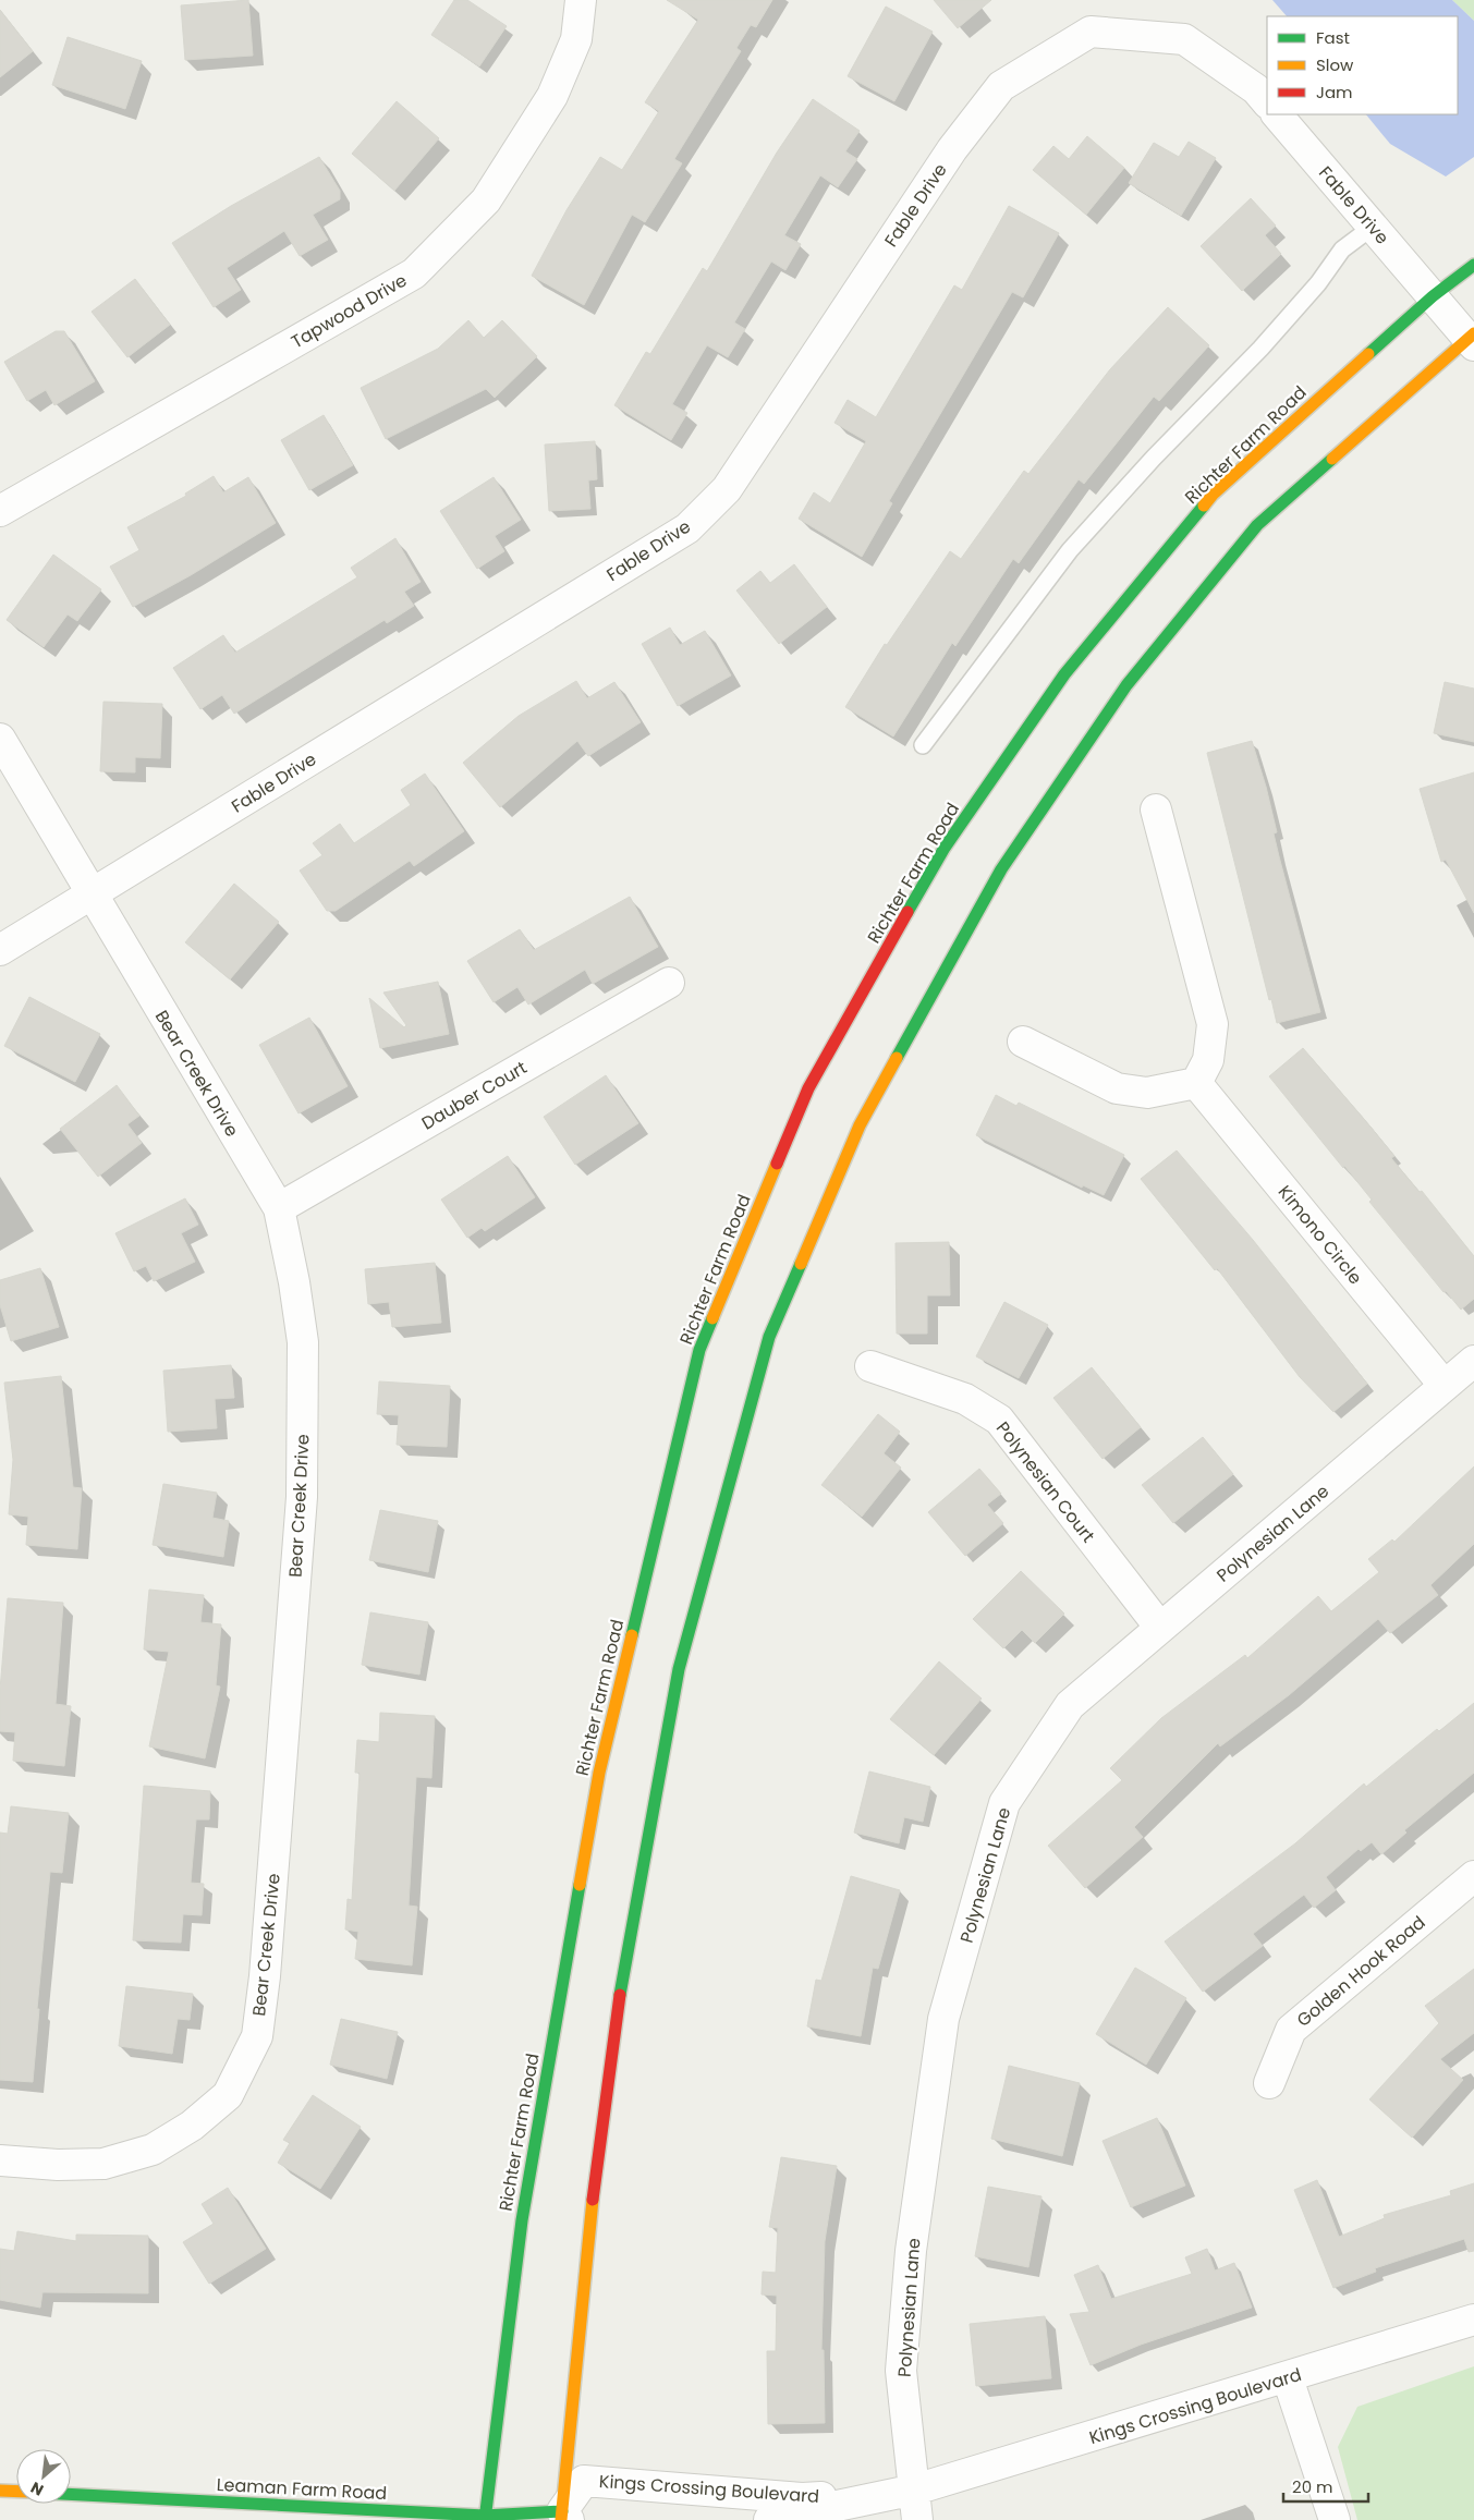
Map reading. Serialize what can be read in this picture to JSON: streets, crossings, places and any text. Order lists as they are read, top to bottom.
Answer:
{
  "streets": {
    "main road": ["Richter Farm Road", "Leaman Farm Road"],
    "street": [
      "Fable Drive",
      "Tapwood Drive",
      "Bear Creek Drive",
      "Dauber Court",
      "Kimono Circle",
      "Polynesian Court",
      "Polynesian Lane",
      "Golden Hook Road",
      "Kings Crossing Boulevard"
    ]
  },
  "crossings": [
    ["Fable Drive", "Richter Farm Road"],
    ["Fable Drive", "Bear Creek Drive"],
    ["Richter Farm Road", "Leaman Farm Road"],
    ["Bear Creek Drive", "Dauber Court"],
    ["Kimono Circle", "Polynesian Lane"],
    ["Polynesian Court", "Polynesian Lane"],
    ["Polynesian Lane", "Kings Crossing Boulevard"],
    ["Kings Crossing Boulevard", "Leaman Farm Road"]
  ],
  "legend": ["Fast", "Slow", "Jam"],
  "scale_bar": "20 m",
  "north": "bottom left"
}
